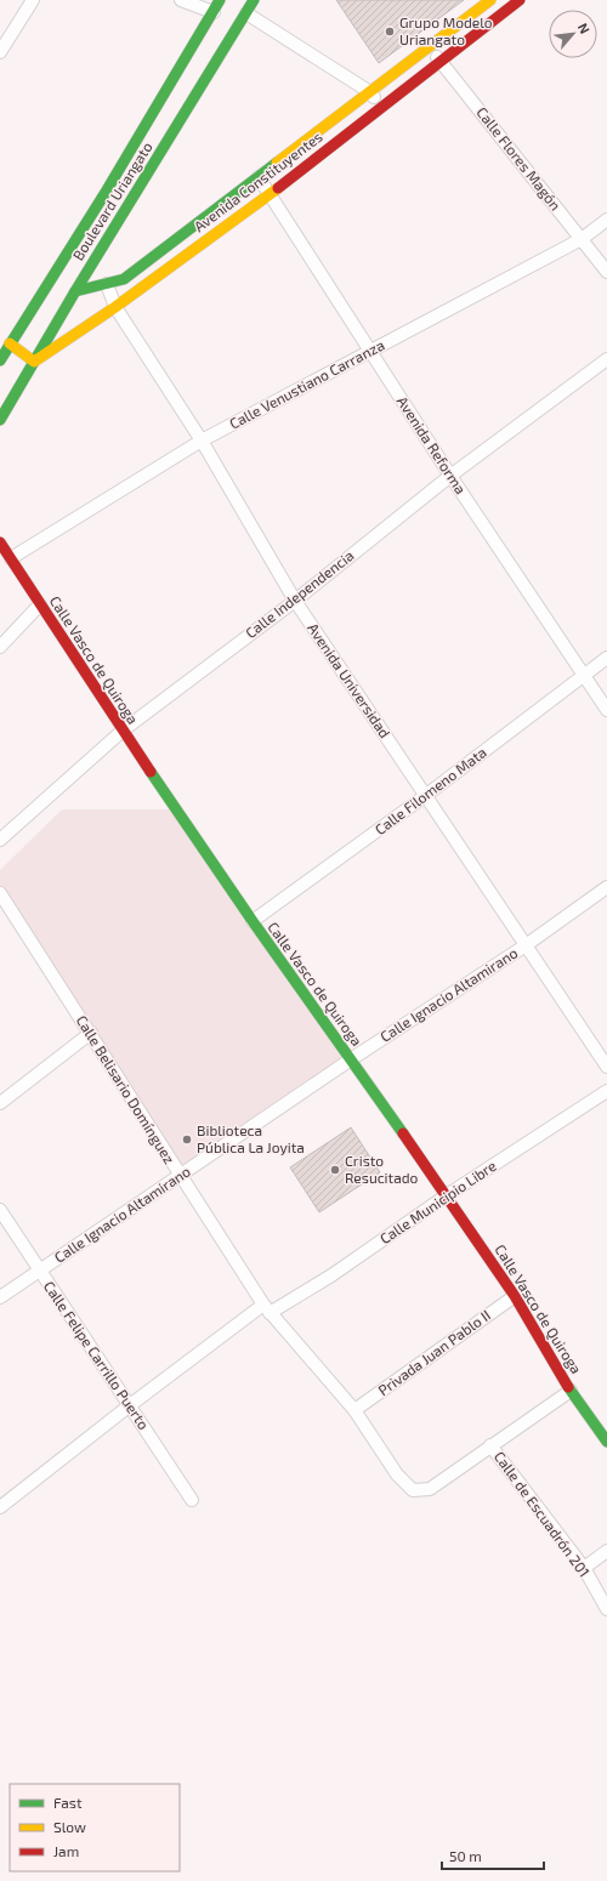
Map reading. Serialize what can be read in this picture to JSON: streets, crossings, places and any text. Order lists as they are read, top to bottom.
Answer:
{
  "streets": {
    "street": [
      "Calle Flores Magón",
      "Avenida Constituyentes",
      "Boulevard Uriangato",
      "Calle Venustiano Carranza",
      "Avenida Reforma",
      "Calle Independencia",
      "Calle Vasco de Quiroga",
      "Avenida Universidad",
      "Calle Filomeno Mata",
      "Calle Ignacio Altamirano",
      "Calle Belisario Domínguez",
      "Calle Municipio Libre",
      "Privada Juan Pablo II",
      "Calle Felipe Carrillo Puerto",
      "Calle de Escuadrón 201"
    ]
  },
  "crossings": [
    ["Calle Flores Magón", "Avenida Constituyentes"],
    ["Calle Flores Magón", "Calle Venustiano Carranza"],
    ["Avenida Constituyentes", "Boulevard Uriangato"],
    ["Avenida Constituyentes", "Avenida Reforma"],
    ["Avenida Constituyentes", "Avenida Universidad"],
    ["Calle Venustiano Carranza", "Avenida Reforma"],
    ["Calle Venustiano Carranza", "Calle Vasco de Quiroga"],
    ["Calle Venustiano Carranza", "Avenida Universidad"],
    ["Avenida Reforma", "Calle Independencia"],
    ["Avenida Reforma", "Calle Filomeno Mata"],
    ["Calle Independencia", "Calle Vasco de Quiroga"],
    ["Calle Independencia", "Avenida Universidad"],
    ["Calle Vasco de Quiroga", "Calle Filomeno Mata"],
    ["Calle Vasco de Quiroga", "Calle Ignacio Altamirano"],
    ["Calle Vasco de Quiroga", "Calle Municipio Libre"],
    ["Calle Vasco de Quiroga", "Privada Juan Pablo II"],
    ["Avenida Universidad", "Calle Filomeno Mata"],
    ["Avenida Universidad", "Calle Ignacio Altamirano"],
    ["Calle Ignacio Altamirano", "Calle Belisario Domínguez"],
    ["Calle Ignacio Altamirano", "Calle Felipe Carrillo Puerto"],
    ["Calle Belisario Domínguez", "Calle Municipio Libre"],
    ["Calle Belisario Domínguez", "Privada Juan Pablo II"],
    ["Calle Belisario Domínguez", "Calle de Escuadrón 201"],
    ["Calle Municipio Libre", "Calle Felipe Carrillo Puerto"]
  ],
  "places": ["Grupo Modelo Uriangato", "Biblioteca Pública La Joyita", "Cristo Resucitado"],
  "legend": ["Fast", "Slow", "Jam"],
  "scale_bar": "50 m",
  "north": "top right"
}
